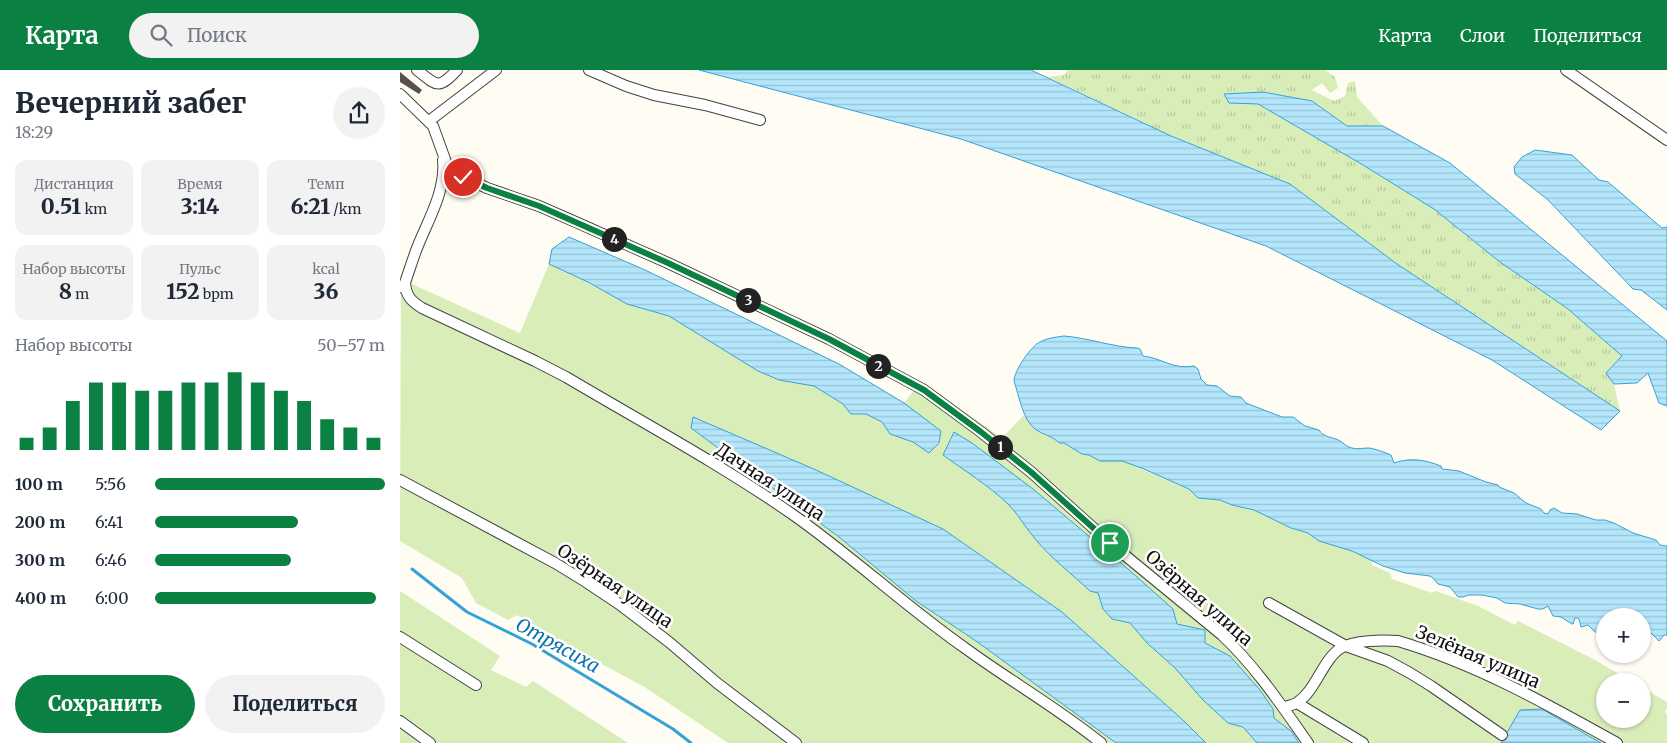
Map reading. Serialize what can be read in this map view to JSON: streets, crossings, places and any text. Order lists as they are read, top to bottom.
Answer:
{
  "streets": {
    "street": ["Дачная улица", "Озёрная улица", "Зелёная улица"]
  },
  "water": ["Отрясиха"],
  "page": {
    "header": "Карта",
    "search": "Поиск",
    "nav": ["Карта", "Слои", "Поделиться"],
    "heading": ["Вечерний забег", "18:29"],
    "stats": [
      ["Дистанция", "0.51 km"],
      ["Время", "3:14"],
      ["Темп", "6:21 /km"],
      ["Набор высоты", "8 m"],
      ["Пульс", "152 bpm"],
      ["kcal", "36"]
    ],
    "pins": [
      "4",
      "3",
      "2",
      "1"
    ],
    "chart": ["Набор высоты", "50–57 m"],
    "list": [
      {
        "name": "100 m",
        "note": "5:56"
      },
      {
        "name": "200 m",
        "note": "6:41"
      },
      {
        "name": "300 m",
        "note": "6:46"
      },
      {
        "name": "400 m",
        "note": "6:00"
      }
    ],
    "map_buttons": ["+", "−"],
    "buttons": ["Сохранить", "Поделиться"]
  }
}
